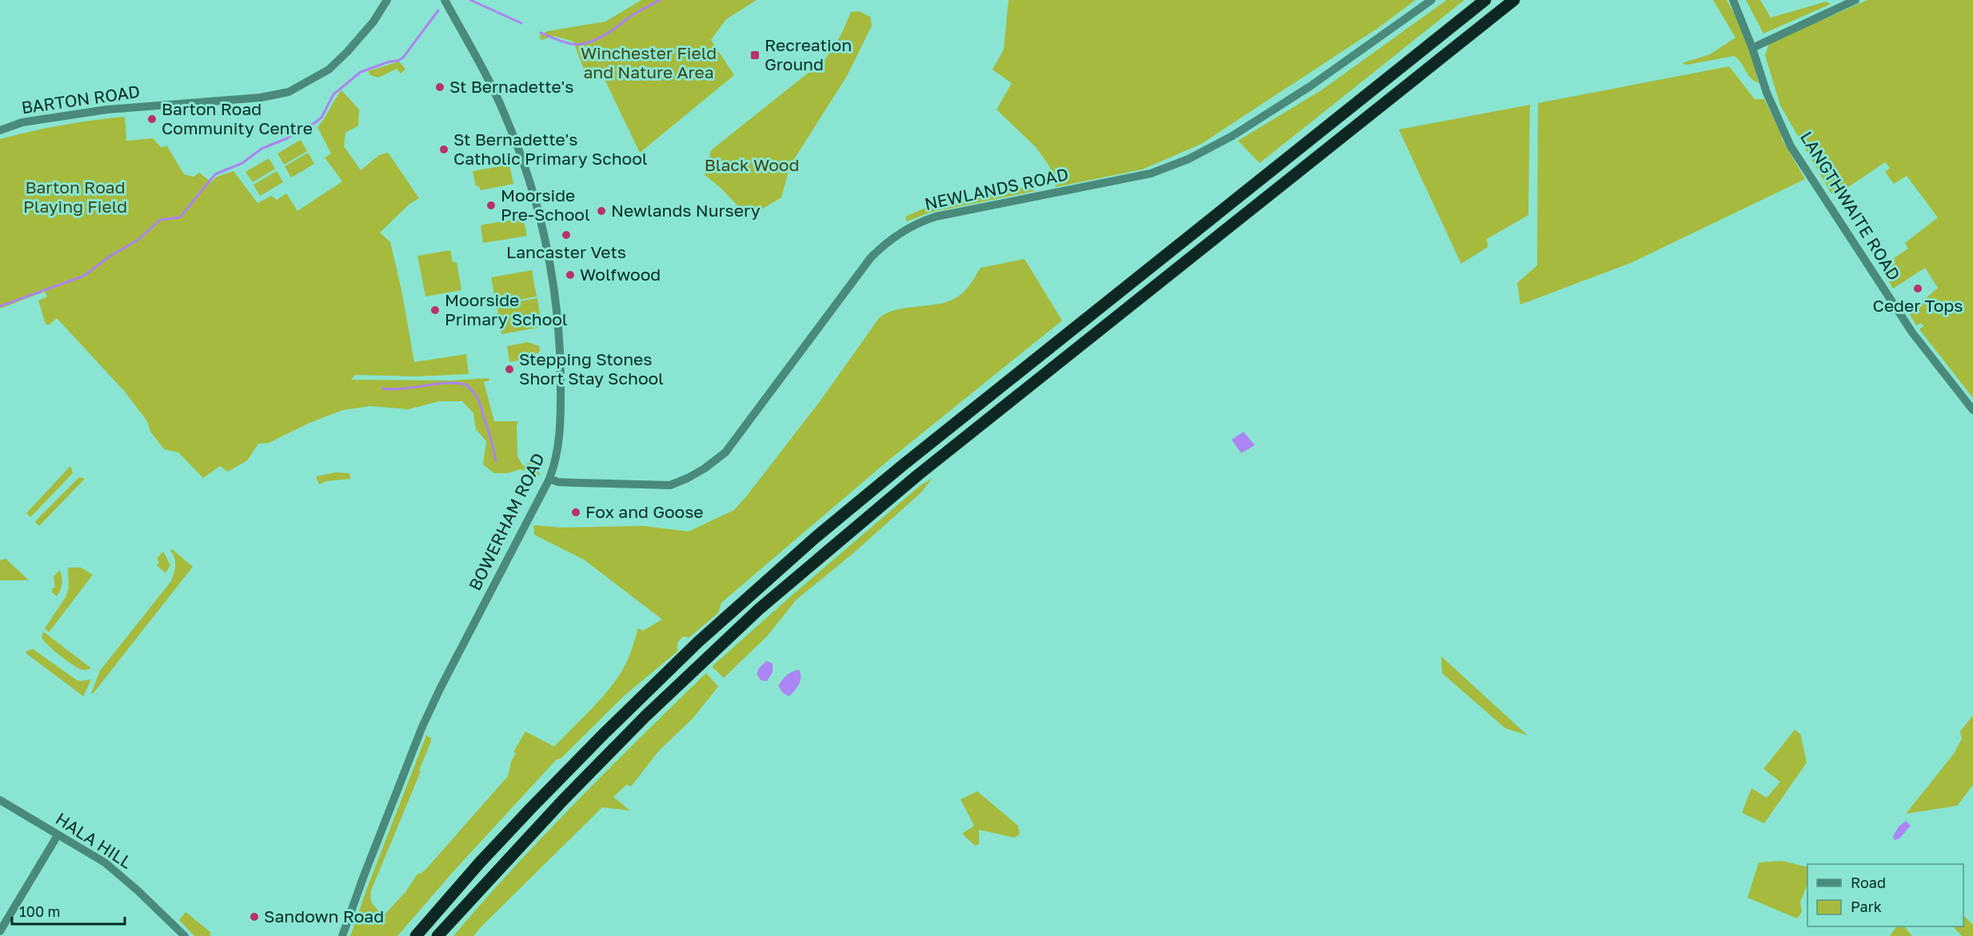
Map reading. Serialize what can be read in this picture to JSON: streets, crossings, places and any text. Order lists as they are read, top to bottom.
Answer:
{
  "streets": {
    "street": [
      "BARTON ROAD",
      "NEWLANDS ROAD",
      "LANGTHWAITE ROAD",
      "BOWERHAM ROAD",
      "HALA HILL"
    ]
  },
  "crossings": [
    ["NEWLANDS ROAD", "BOWERHAM ROAD"]
  ],
  "parks": ["Winchester Field and Nature Area", "Black Wood", "Barton Road Playing Field"],
  "places": {
    "transit": ["Recreation Ground"],
    "other": [
      "St Bernadette's",
      "Barton Road Community Centre",
      "St Bernadette's Catholic Primary School",
      "Moorside Pre-School",
      "Newlands Nursery",
      "Lancaster Vets",
      "Wolfwood",
      "Ceder Tops",
      "Moorside Primary School",
      "Stepping Stones Short Stay School",
      "Fox and Goose",
      "Sandown Road"
    ]
  },
  "legend": ["Road", "Park"],
  "scale_bar": "100 m"
}
